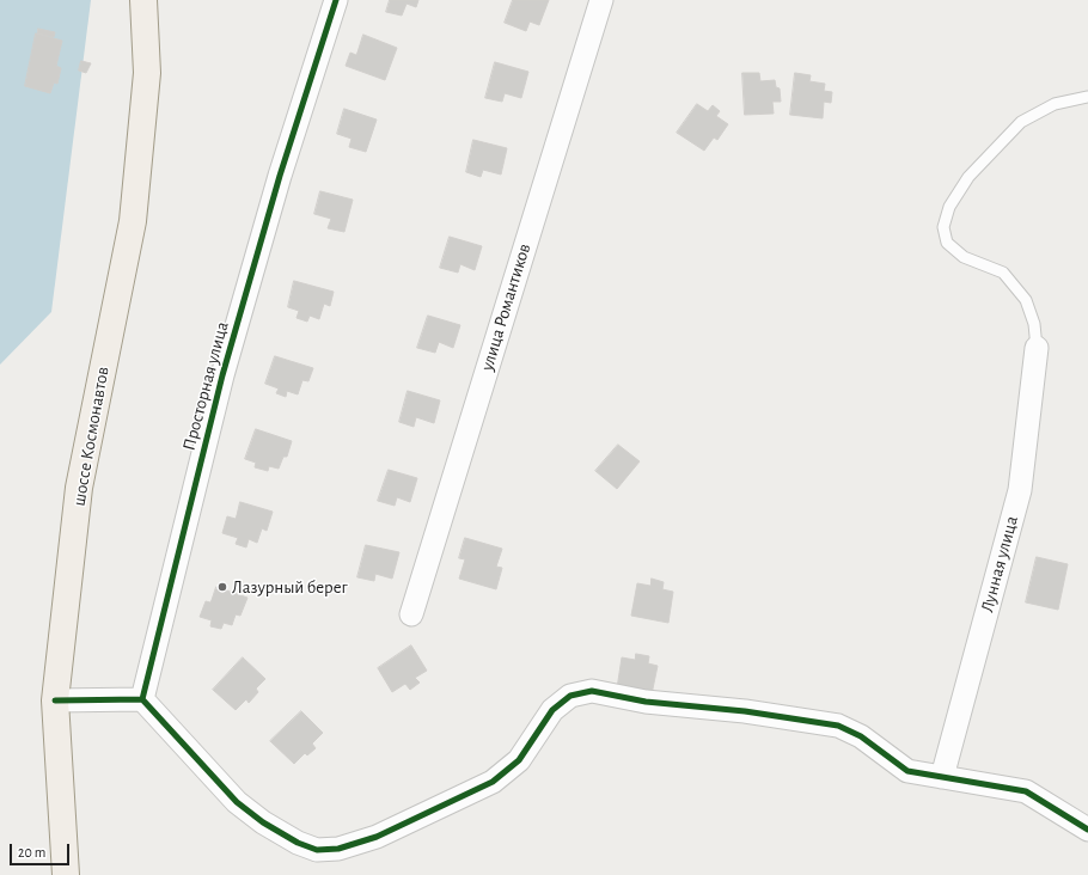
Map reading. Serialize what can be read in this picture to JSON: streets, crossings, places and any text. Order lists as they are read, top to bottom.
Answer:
{
  "streets": {
    "main road": ["шоссе Космонавтов"],
    "street": ["улица Романтиков", "Просторная улица", "Лунная улица"]
  },
  "places": ["Лазурный берег"],
  "scale_bar": "20 m"
}
